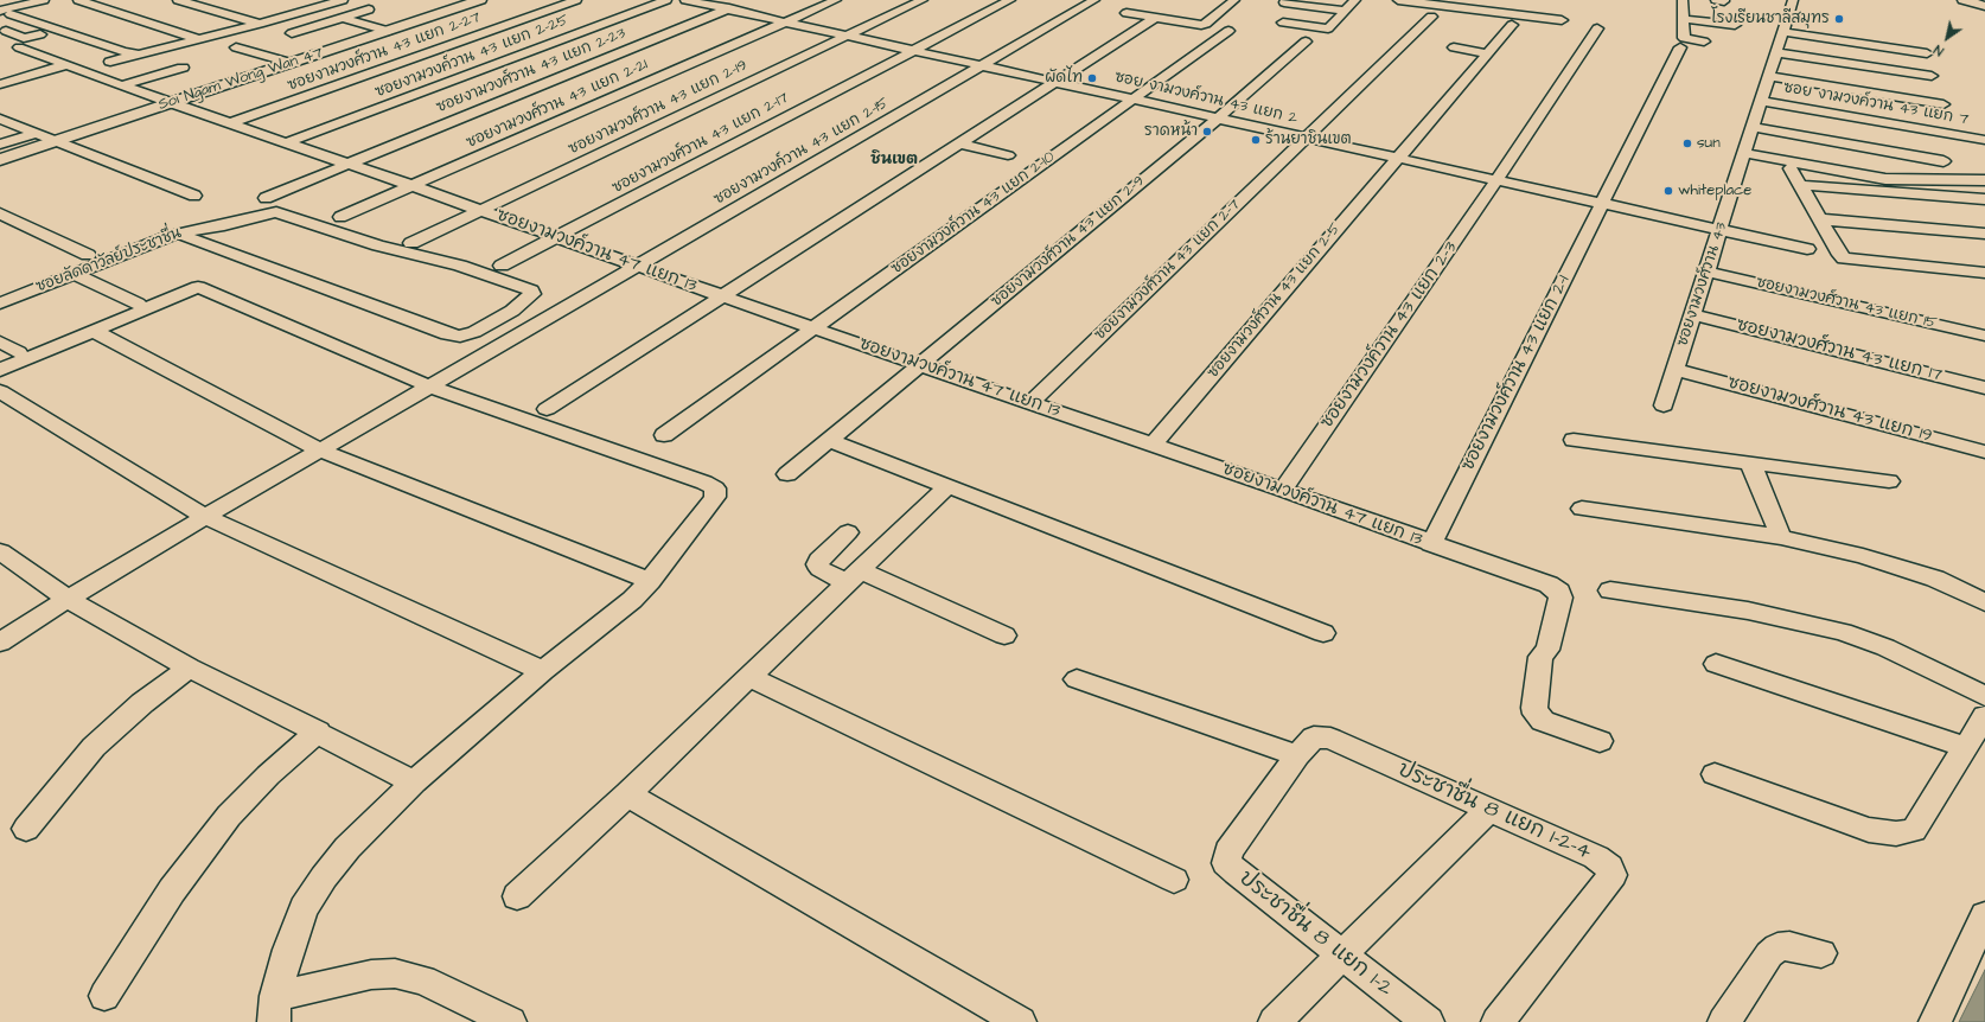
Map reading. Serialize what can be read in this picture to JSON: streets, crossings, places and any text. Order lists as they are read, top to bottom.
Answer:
{
  "streets": {
    "street": [
      "ซอยงามวงศ์วาน 43 แยก 2-27",
      "ซอยงามวงค์วาน 43 แยก 2-25",
      "ซอยงามวงศ์วาน 43 แยก 2-23",
      "Soi Ngam Wong Wan 47",
      "ซอย งามวงค์วาน 43 แยก 2",
      "ซอยงามวงศ์วาน 43 แยก 2-21",
      "ซอย งามวงค์วาน 43 แยก 7",
      "ซอยงามวงศ์วาน 43 แยก 2-19",
      "ซอยงามวงศ์วาน 43 แยก 2-17",
      "ซอยงามวงค์วาน 43 แยก 2-15",
      "ซอยงามวงค์วาน 43 แยก 2-10",
      "ซอยงามวงศ์วาน 43 แยก 2-9",
      "ซอยงามวงค์วาน 47 แยก 13",
      "ซอยลัดดาวัลย์ประชาชื่น",
      "ซอยงามวงศ์วาน 43 แยก 2-7",
      "ซอยงามวงศ์วาน 43",
      "ซอยงามวงศ์วาน 43 แยก 2-5",
      "ซอยงามวงศ์วาน 43 แยก 15",
      "ซอยงามวงค์วาน 43 แยก 2-3",
      "ซอยงามวงศ์วาน 43 แยก 17",
      "ซอยงามวงศ์วาน 43 แยก 2-1",
      "ซอยงามวงศ์วาน 43 แยก 19",
      "ประชาชื่น 8 แยก 1-2-4",
      "ประชาชื่น 8 แยก 1-2"
    ]
  },
  "crossings": [
    ["ซอยงามวงศ์วาน 43 แยก 2-27", "ซอยงามวงค์วาน 47 แยก 13"],
    ["ซอยงามวงค์วาน 43 แยก 2-25", "ซอยงามวงค์วาน 47 แยก 13"],
    ["ซอยงามวงศ์วาน 43 แยก 2-23", "ซอย งามวงค์วาน 43 แยก 2"],
    ["ซอยงามวงศ์วาน 43 แยก 2-23", "ซอยงามวงค์วาน 47 แยก 13"],
    ["Soi Ngam Wong Wan 47", "ซอยงามวงค์วาน 47 แยก 13"],
    ["ซอย งามวงค์วาน 43 แยก 2", "ซอยงามวงศ์วาน 43 แยก 2-21"],
    ["ซอย งามวงค์วาน 43 แยก 2", "ซอยงามวงศ์วาน 43 แยก 2-19"],
    ["ซอย งามวงค์วาน 43 แยก 2", "ซอยงามวงศ์วาน 43 แยก 2-17"],
    ["ซอย งามวงค์วาน 43 แยก 2", "ซอยงามวงค์วาน 43 แยก 2-15"],
    ["ซอย งามวงค์วาน 43 แยก 2", "ซอยงามวงค์วาน 43 แยก 2-10"],
    ["ซอย งามวงค์วาน 43 แยก 2", "ซอยงามวงศ์วาน 43 แยก 2-9"],
    ["ซอย งามวงค์วาน 43 แยก 2", "ซอยงามวงศ์วาน 43 แยก 2-7"],
    ["ซอย งามวงค์วาน 43 แยก 2", "ซอยงามวงศ์วาน 43"],
    ["ซอย งามวงค์วาน 43 แยก 2", "ซอยงามวงศ์วาน 43 แยก 2-5"],
    ["ซอย งามวงค์วาน 43 แยก 2", "ซอยงามวงค์วาน 43 แยก 2-3"],
    ["ซอย งามวงค์วาน 43 แยก 2", "ซอยงามวงศ์วาน 43 แยก 2-1"],
    ["ซอยงามวงศ์วาน 43 แยก 2-21", "ซอยงามวงค์วาน 47 แยก 13"],
    ["ซอย งามวงค์วาน 43 แยก 7", "ซอยงามวงศ์วาน 43"],
    ["ซอยงามวงศ์วาน 43 แยก 2-19", "ซอยงามวงค์วาน 47 แยก 13"],
    ["ซอยงามวงศ์วาน 43 แยก 2-17", "ซอยงามวงค์วาน 47 แยก 13"],
    ["ซอยงามวงค์วาน 43 แยก 2-15", "ซอยงามวงค์วาน 47 แยก 13"],
    ["ซอยงามวงค์วาน 43 แยก 2-10", "ซอยงามวงค์วาน 47 แยก 13"],
    ["ซอยงามวงศ์วาน 43 แยก 2-9", "ซอยงามวงค์วาน 47 แยก 13"],
    ["ซอยงามวงค์วาน 47 แยก 13", "ซอยงามวงศ์วาน 43 แยก 2-7"],
    ["ซอยงามวงค์วาน 47 แยก 13", "ซอยงามวงศ์วาน 43 แยก 2-5"],
    ["ซอยงามวงค์วาน 47 แยก 13", "ซอยงามวงค์วาน 43 แยก 2-3"],
    ["ซอยงามวงค์วาน 47 แยก 13", "ซอยงามวงศ์วาน 43 แยก 2-1"],
    ["ซอยงามวงศ์วาน 43", "ซอยงามวงศ์วาน 43 แยก 15"],
    ["ซอยงามวงศ์วาน 43", "ซอยงามวงศ์วาน 43 แยก 17"],
    ["ซอยงามวงศ์วาน 43", "ซอยงามวงศ์วาน 43 แยก 19"],
    ["ประชาชื่น 8 แยก 1-2-4", "ประชาชื่น 8 แยก 1-2"]
  ],
  "districts": ["ชินเขต"],
  "places": [
    "โรงเรียนชาลีสมุทร",
    "ผัดไท",
    "ราดหน้า",
    "ร้านยาชินเขต",
    "sun",
    "whiteplace"
  ],
  "north": "bottom left"
}
